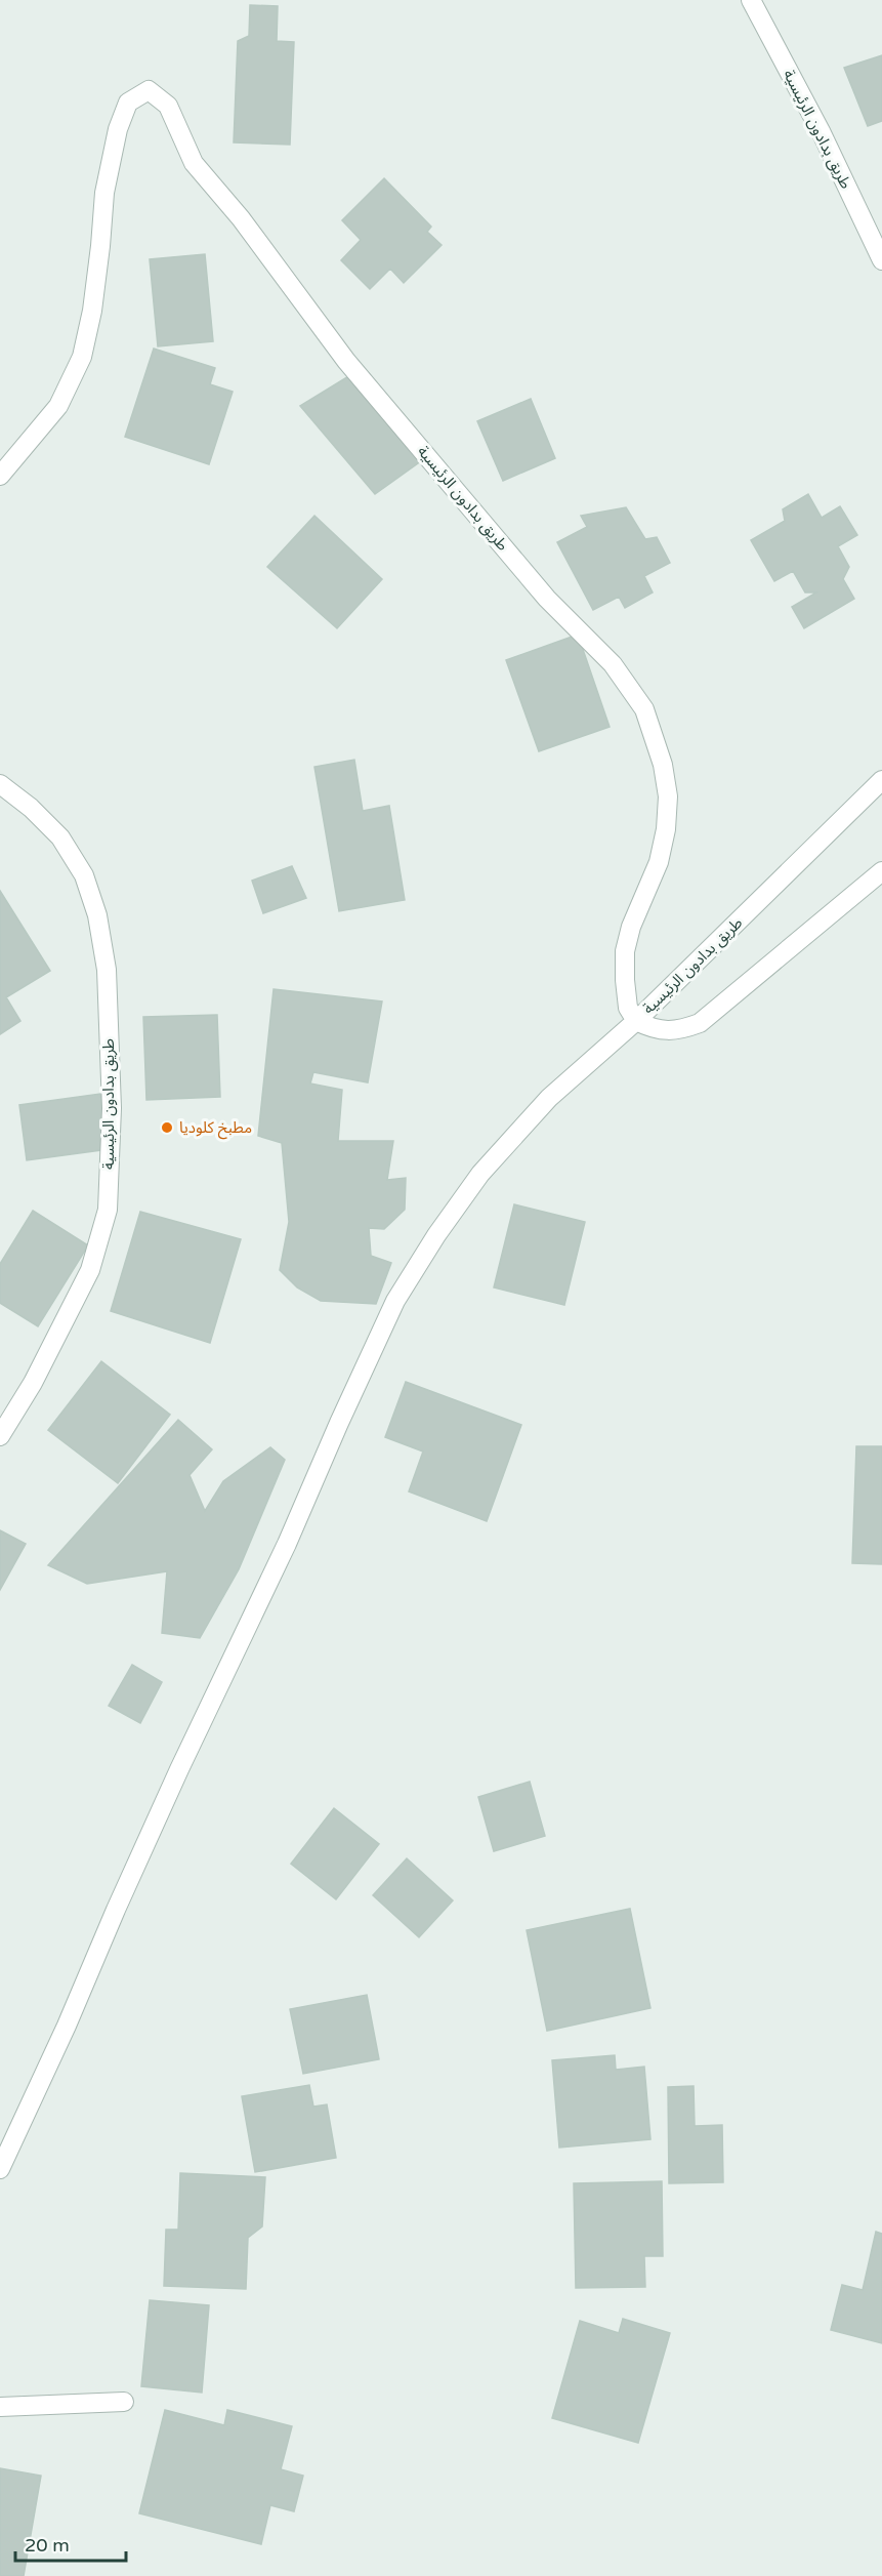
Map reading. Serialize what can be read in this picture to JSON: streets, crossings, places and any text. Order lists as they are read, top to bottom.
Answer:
{
  "streets": {
    "street": ["طريق بدادون الرئيسية"]
  },
  "places": ["مطبخ كلوديا"],
  "scale_bar": "20 m"
}
